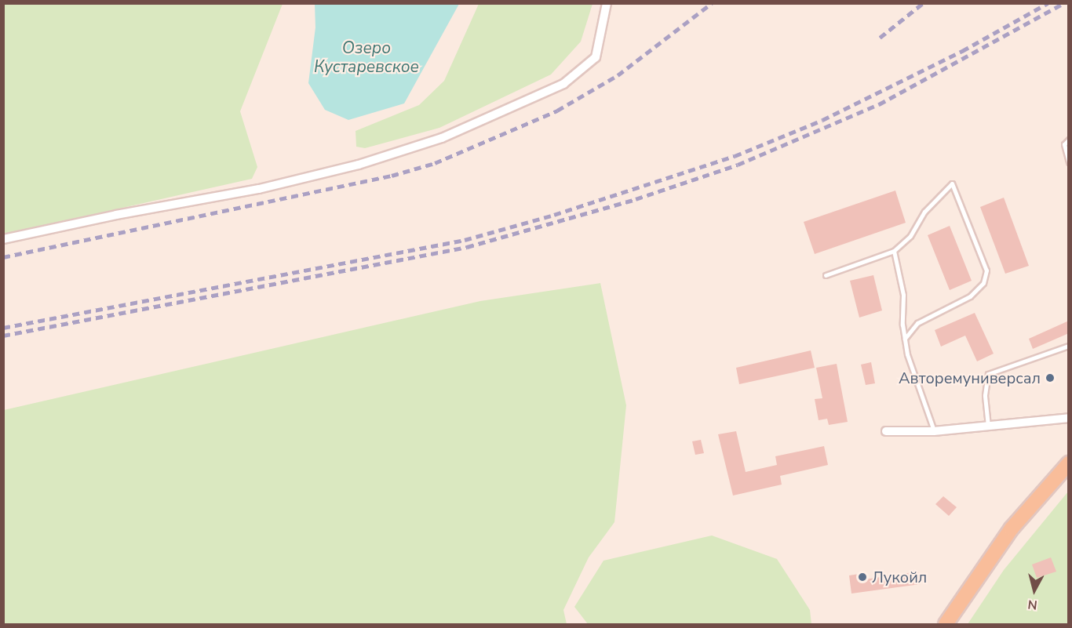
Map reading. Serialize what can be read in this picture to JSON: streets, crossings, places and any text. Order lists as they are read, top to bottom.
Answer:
{
  "water": ["Озеро Кустаревское"],
  "places": ["Авторемуниверсал", "Лукойл"],
  "north": "bottom"
}
